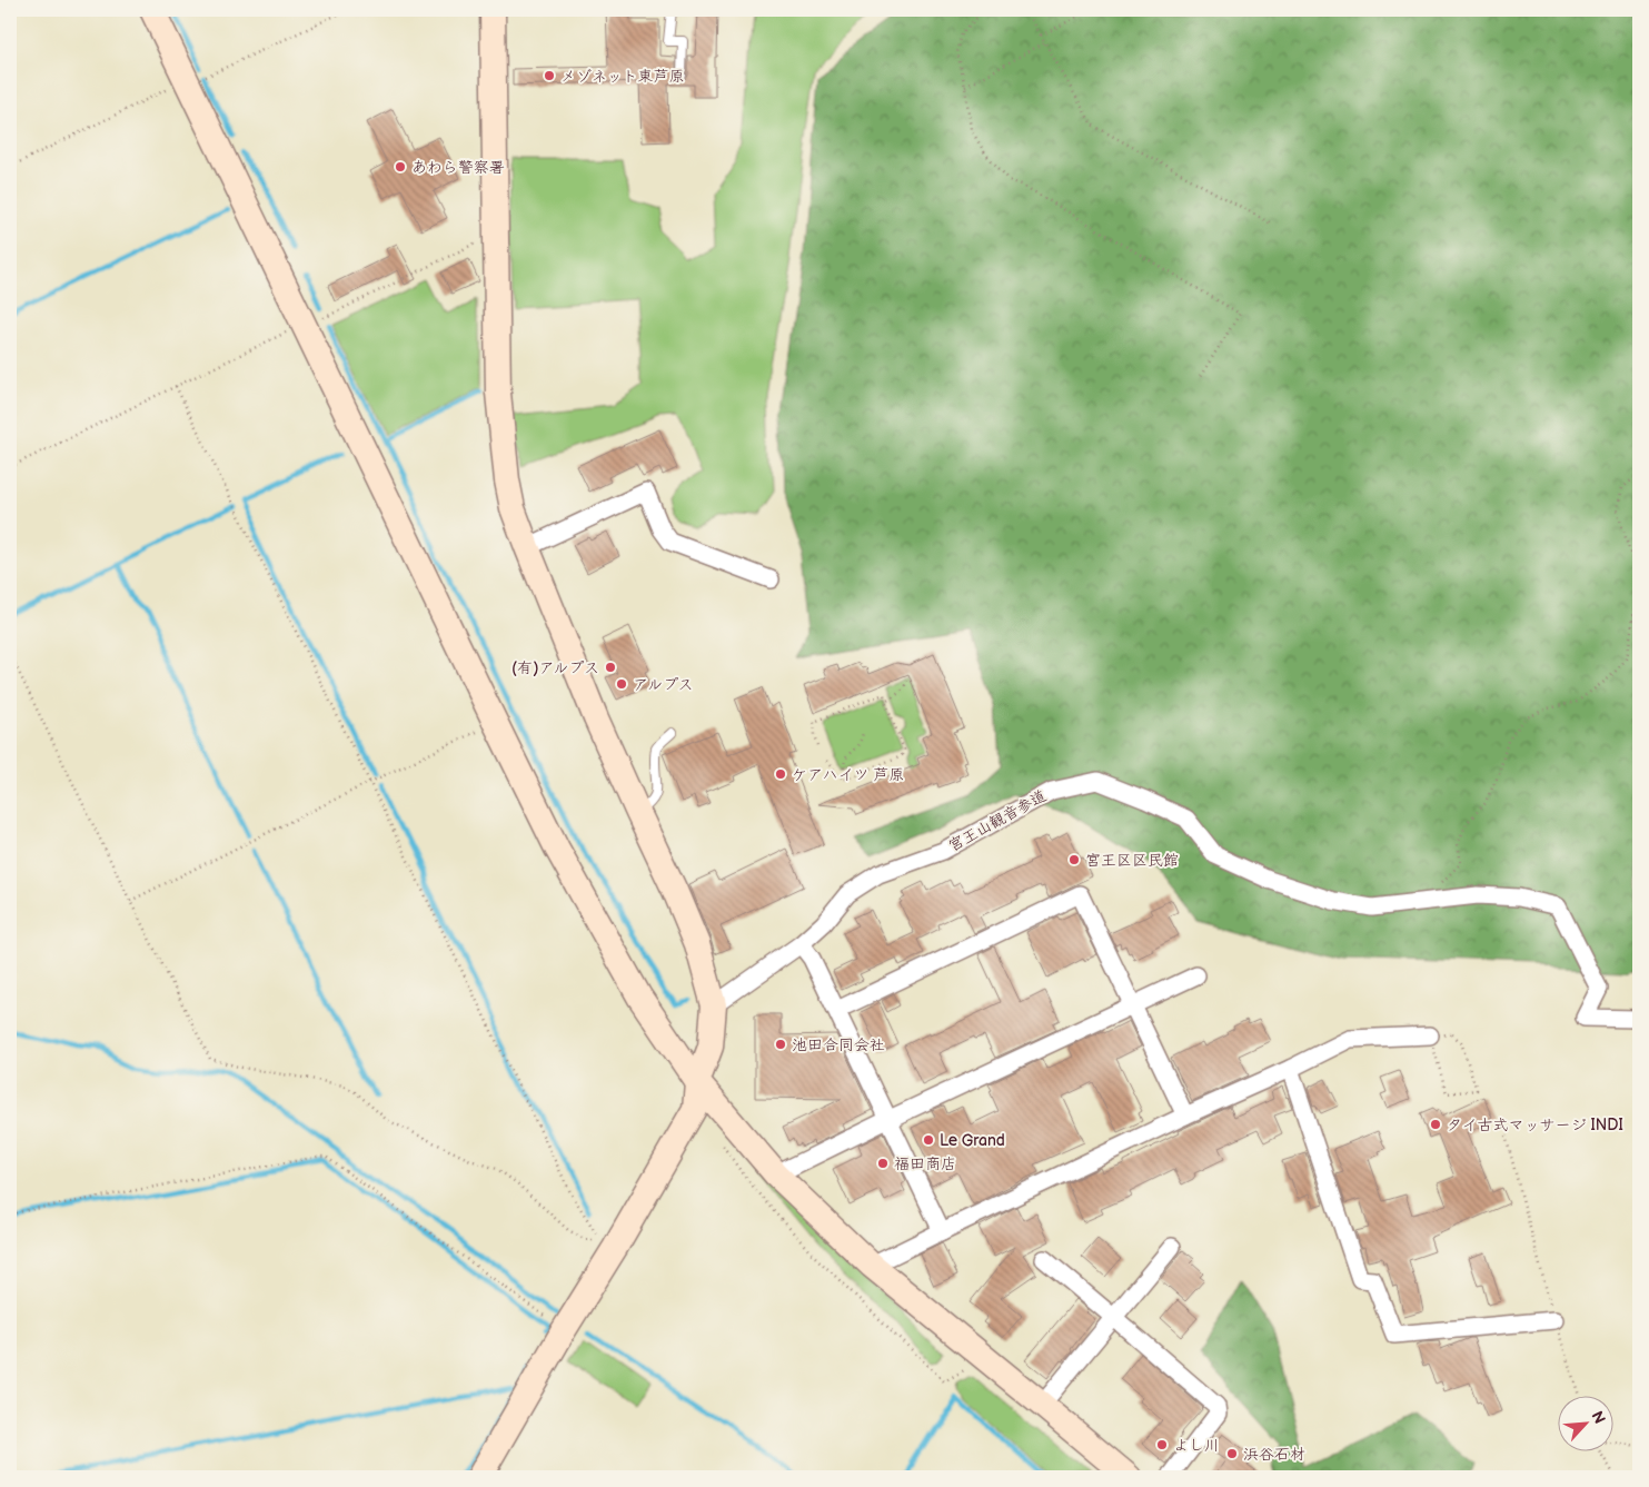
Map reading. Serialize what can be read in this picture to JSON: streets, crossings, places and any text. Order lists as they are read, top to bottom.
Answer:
{
  "streets": {
    "street": ["宮王山観音参道"]
  },
  "places": [
    "メゾネット東芦原",
    "あわら警察署",
    "(有)アルプス",
    "アルプス",
    "ケアハイツ 芦原",
    "宮王区区民館",
    "池田合同会社",
    "タイ古式マッサージ INDI",
    "Le Grand",
    "福田商店",
    "よし川",
    "浜谷石材"
  ],
  "north": "top right"
}
